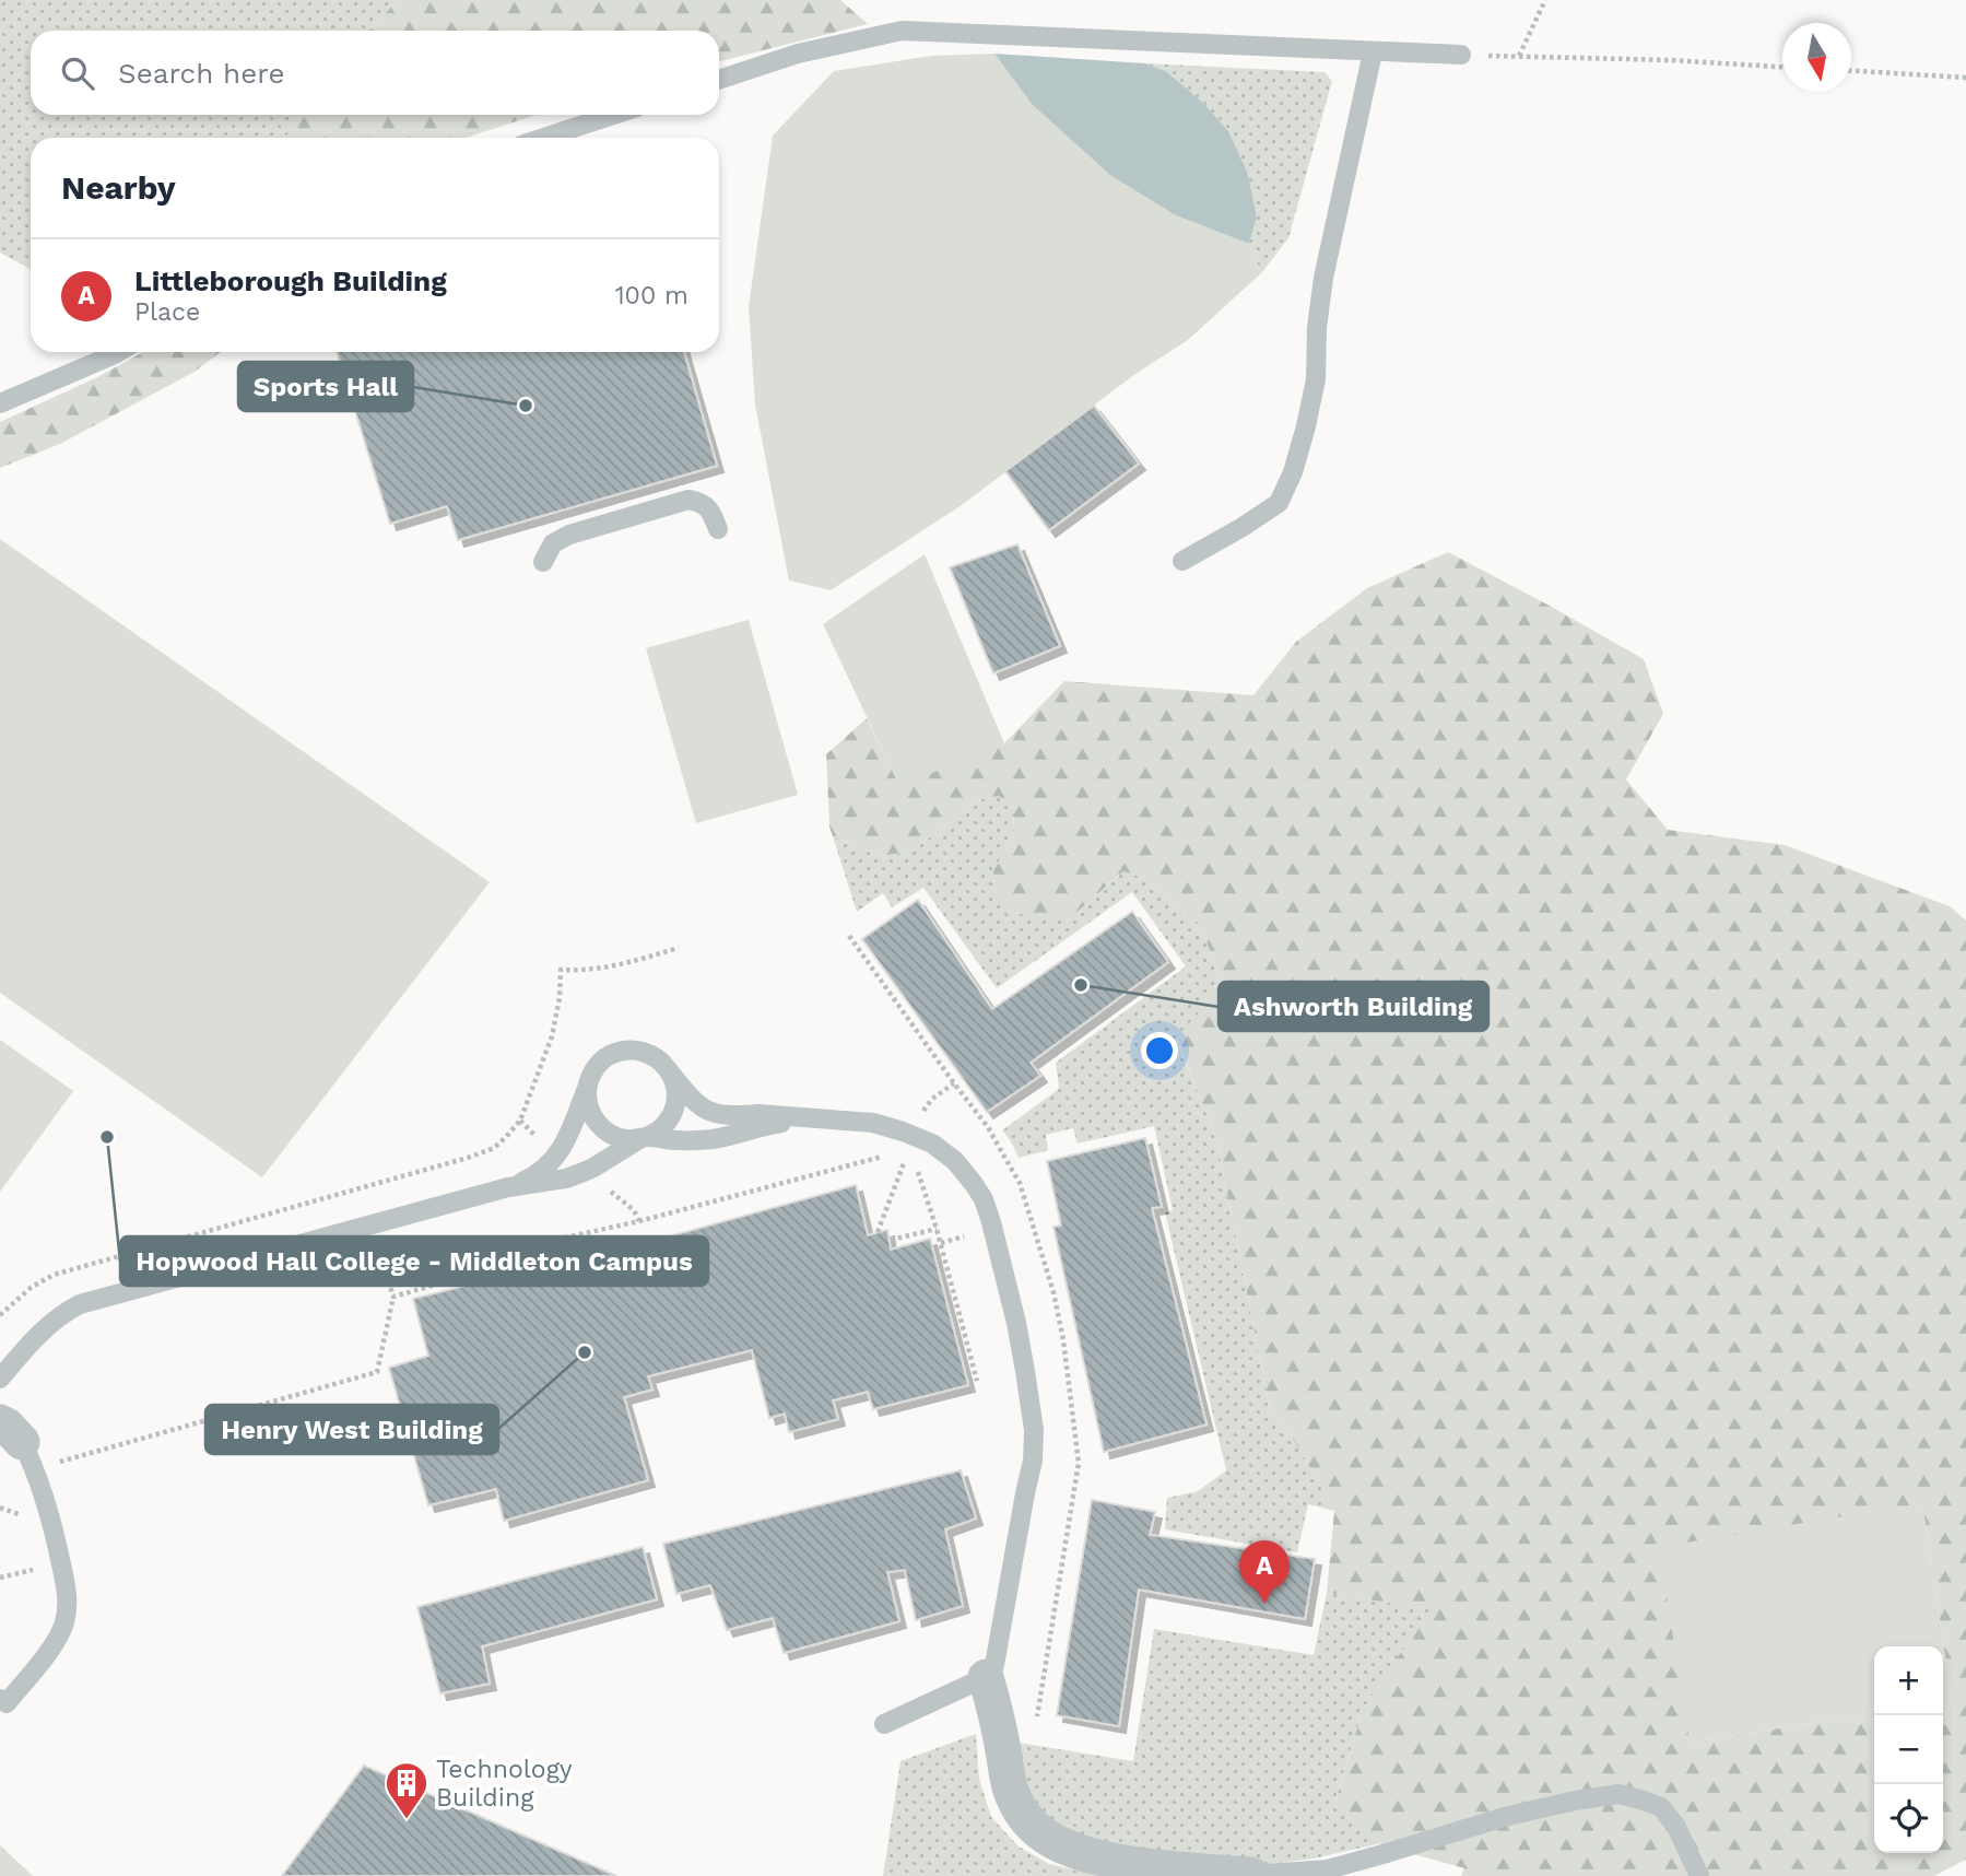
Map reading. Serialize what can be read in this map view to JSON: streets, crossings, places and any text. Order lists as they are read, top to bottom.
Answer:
{
  "places": {
    "other": [
      "Sports Hall",
      "Ashworth Building",
      "Hopwood Hall College - Middleton Campus",
      "Henry West Building"
    ],
    "building": ["Technology Building"]
  },
  "north": "bottom",
  "page": {
    "search": "Search here",
    "heading": "Nearby",
    "list": [
      {
        "mark": "A",
        "name": "Littleborough Building",
        "note": "Place",
        "value": "100 m"
      }
    ],
    "pins": "A",
    "map_buttons": ["+", "−"]
  }
}
